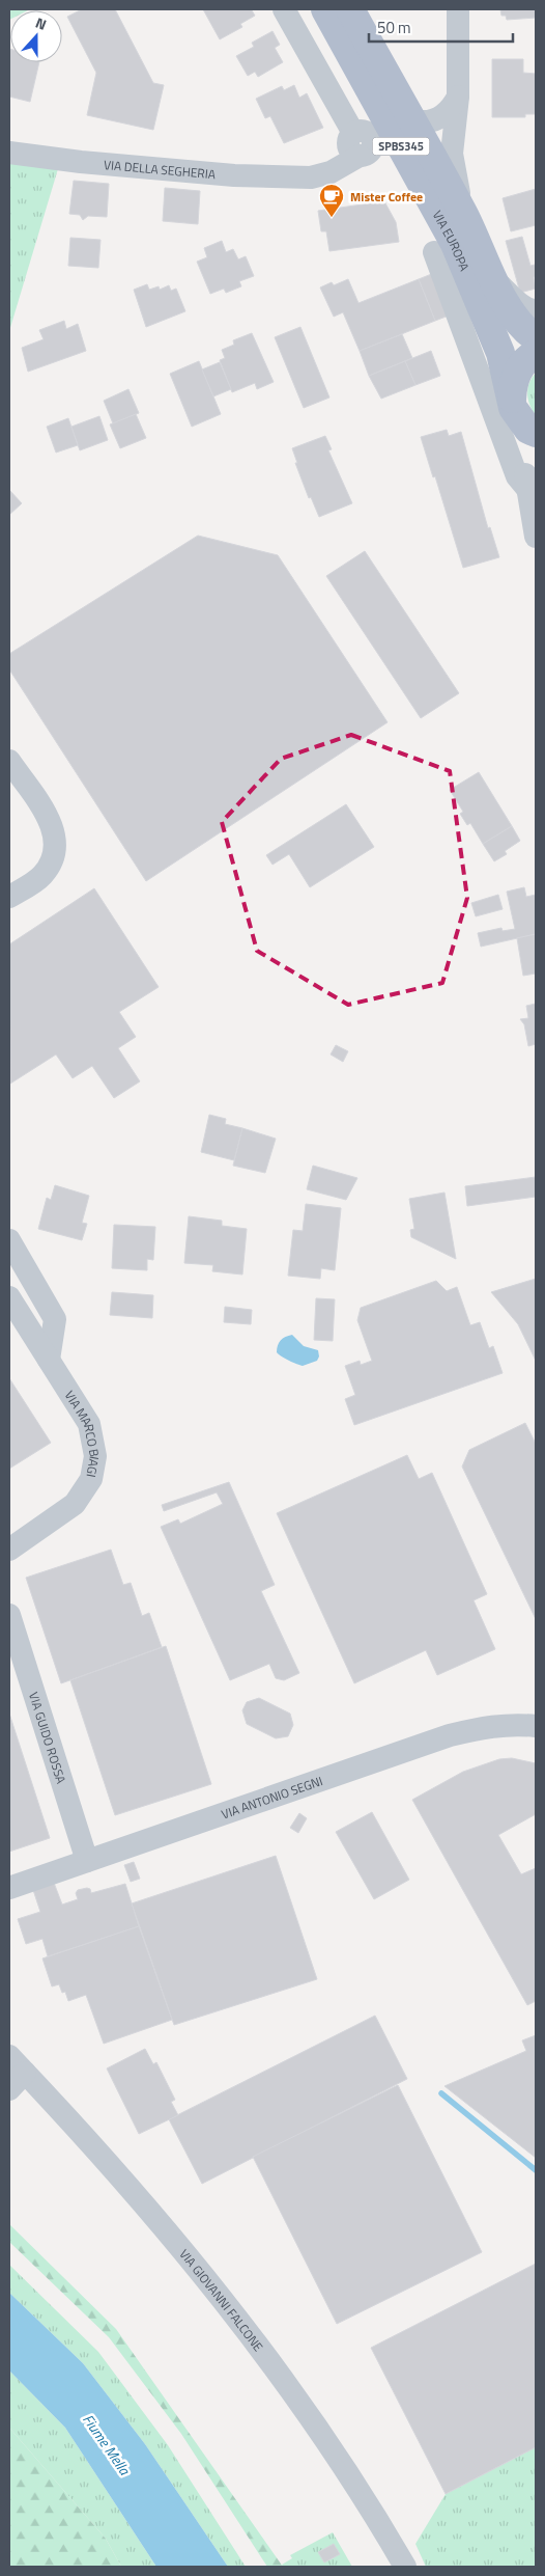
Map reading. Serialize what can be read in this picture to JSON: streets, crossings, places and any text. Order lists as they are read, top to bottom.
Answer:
{
  "streets": {
    "main road": ["SPBS345", "VIA EUROPA"],
    "street": [
      "VIA DELLA SEGHERIA",
      "VIA MARCO BIAGI",
      "VIA GUIDO ROSSA",
      "VIA ANTONIO SEGNI",
      "VIA GIOVANNI FALCONE"
    ]
  },
  "crossings": [
    ["VIA DELLA SEGHERIA", "VIA EUROPA"],
    ["VIA GUIDO ROSSA", "VIA ANTONIO SEGNI"]
  ],
  "water": ["Fiume Mella"],
  "places": {
    "cafe": ["Mister Coffee"]
  },
  "scale_bar": "50 m",
  "north": "top"
}
